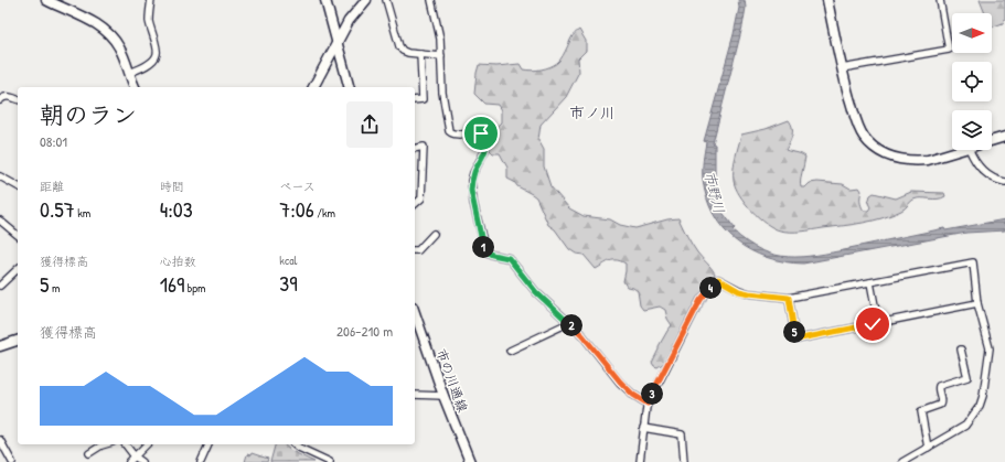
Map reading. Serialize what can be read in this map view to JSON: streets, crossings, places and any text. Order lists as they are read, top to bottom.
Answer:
{
  "streets": {
    "street": ["市の川通線"]
  },
  "districts": ["市ノ川"],
  "water": ["市野川"],
  "north": "right",
  "page": {
    "heading": ["朝のラン", "08:01"],
    "stats": [
      ["距離", "0.57 km"],
      ["時間", "4:03"],
      ["ペース", "7:06 /km"],
      ["獲得標高", "5 m"],
      ["心拍数", "169 bpm"],
      ["kcal", "39"]
    ],
    "pins": [
      "1",
      "4",
      "2",
      "5",
      "3"
    ],
    "chart": ["獲得標高", "206–210 m"]
  }
}
